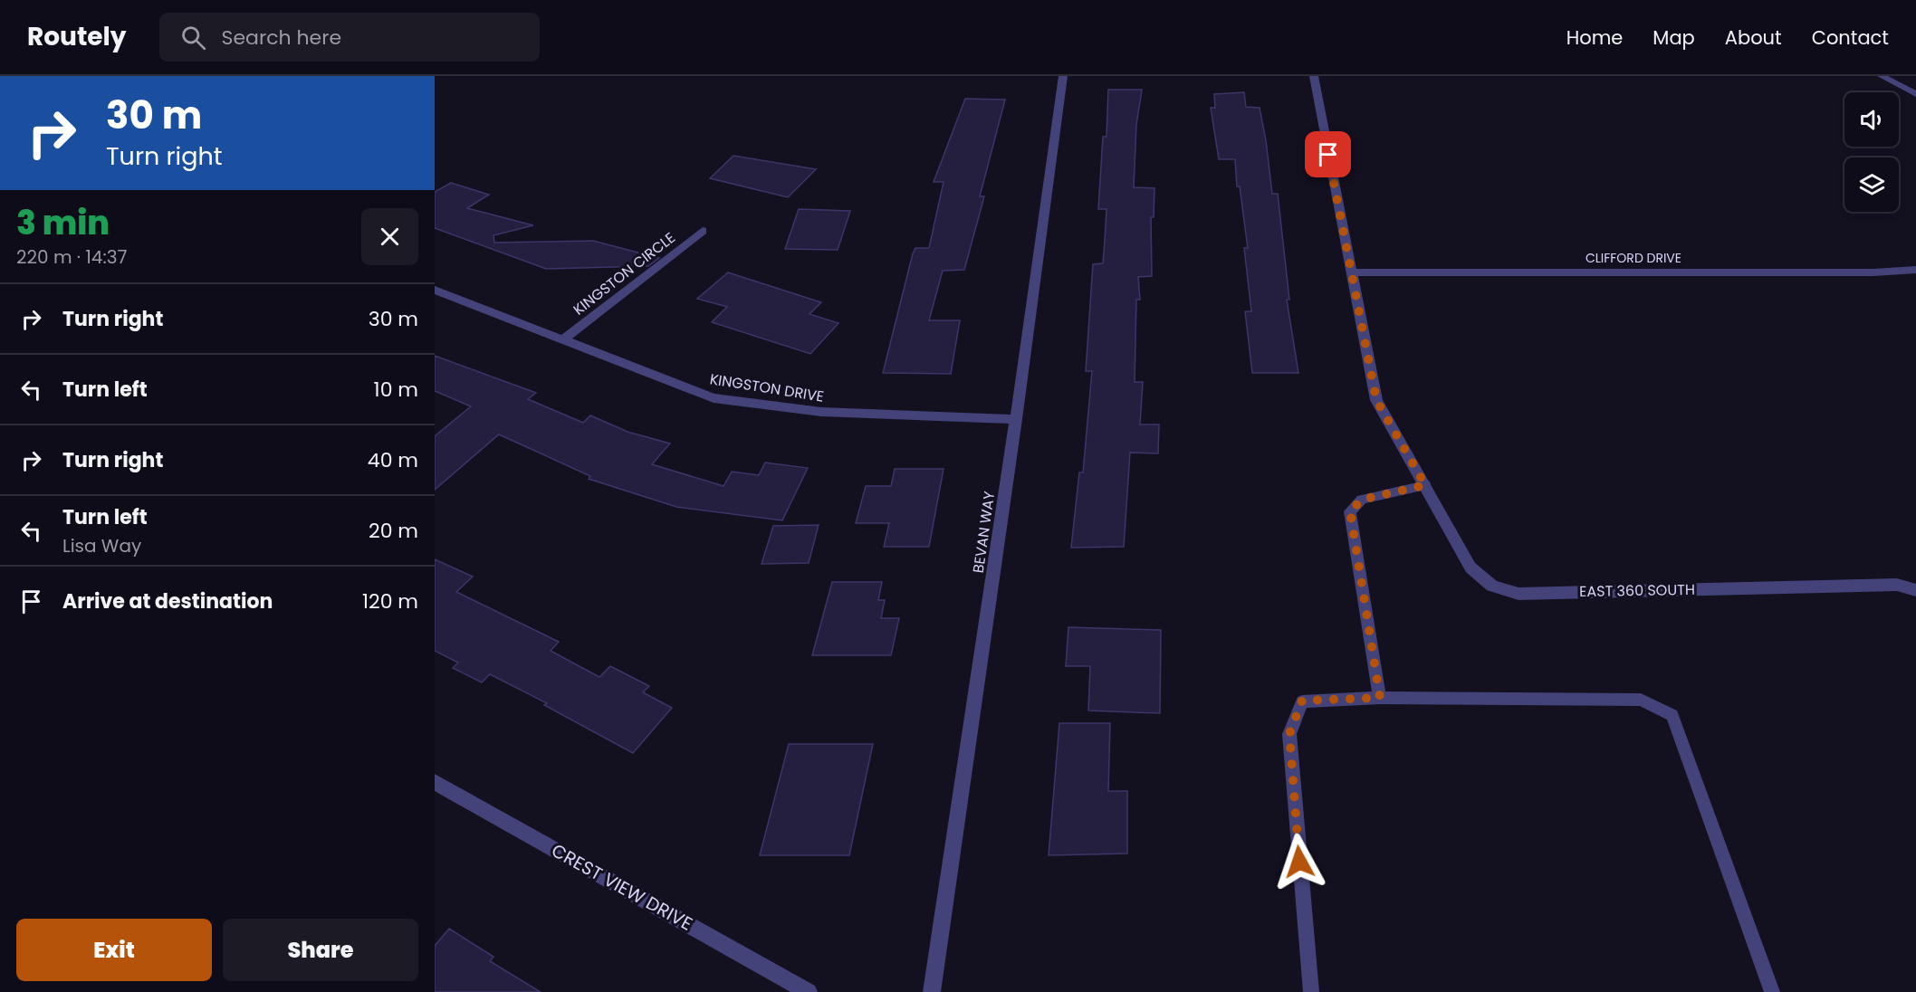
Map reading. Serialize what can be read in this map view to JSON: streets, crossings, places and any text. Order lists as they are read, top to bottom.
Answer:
{
  "streets": {
    "street": [
      "CLIFFORD DRIVE",
      "KINGSTON CIRCLE",
      "KINGSTON DRIVE",
      "BEVAN WAY",
      "EAST 360 SOUTH",
      "CREST VIEW DRIVE"
    ]
  },
  "crossings": [
    ["CLIFFORD DRIVE", "EAST 360 SOUTH"],
    ["KINGSTON CIRCLE", "KINGSTON DRIVE"],
    ["KINGSTON DRIVE", "BEVAN WAY"]
  ],
  "page": {
    "header": "Routely",
    "search": "Search here",
    "nav": [
      "Home",
      "Map",
      "About",
      "Contact"
    ],
    "turn": ["30 m", "Turn right"],
    "heading": ["3 min", "220 m · 14:37"],
    "list": [
      {
        "name": "Turn right",
        "value": "30 m"
      },
      {
        "name": "Turn left",
        "value": "10 m"
      },
      {
        "name": "Turn right",
        "value": "40 m"
      },
      {
        "name": "Turn left",
        "note": "Lisa Way",
        "value": "20 m"
      },
      {
        "name": "Arrive at destination",
        "value": "120 m"
      }
    ],
    "buttons": ["Exit", "Share"]
  }
}
